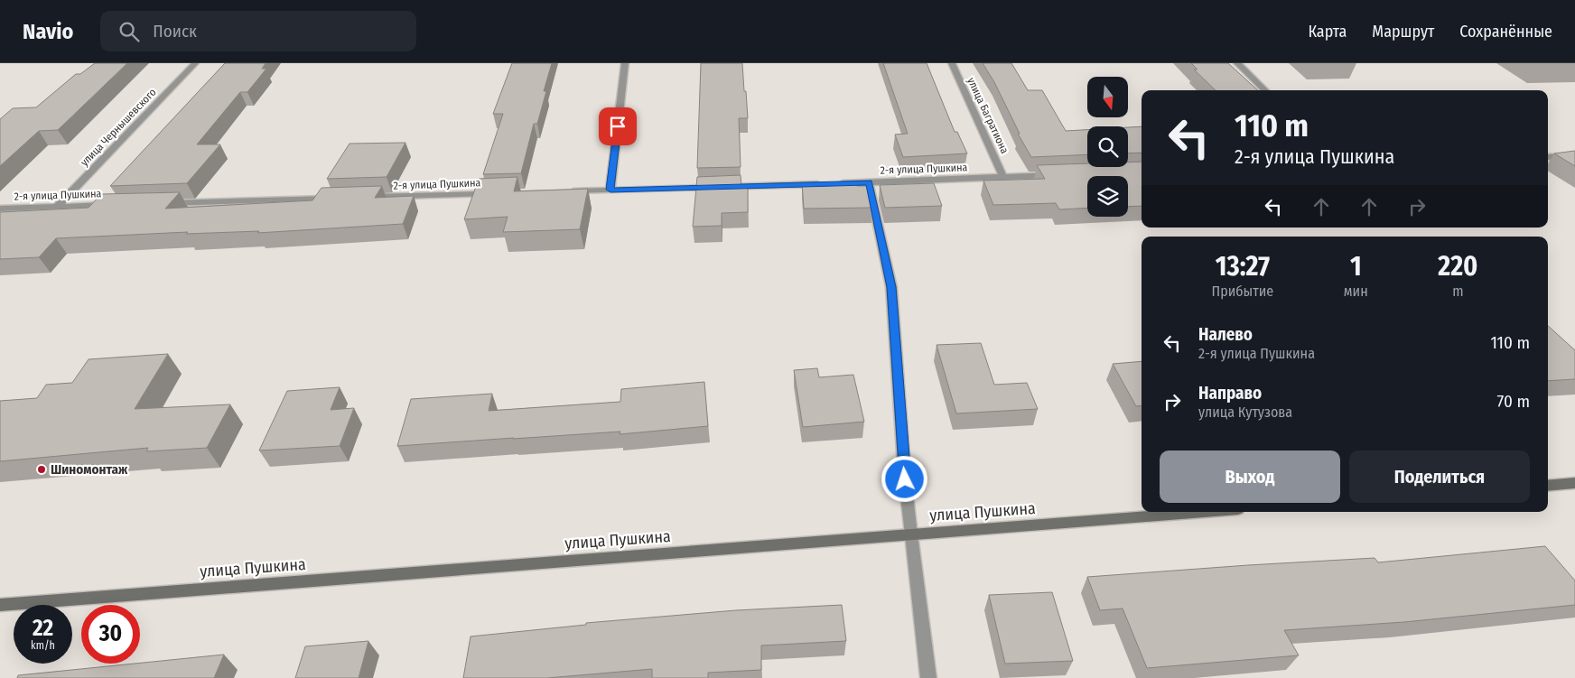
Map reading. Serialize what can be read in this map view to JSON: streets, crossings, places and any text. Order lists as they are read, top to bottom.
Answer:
{
  "streets": {
    "street": [
      "улица Багратиона",
      "улица Чернышевского",
      "2-я улица Пушкина",
      "улица Пушкина"
    ]
  },
  "crossings": [
    ["улица Багратиона", "2-я улица Пушкина"],
    ["улица Чернышевского", "2-я улица Пушкина"]
  ],
  "places": ["Шиномонтаж"],
  "north": "bottom",
  "page": {
    "header": "Navio",
    "search": "Поиск",
    "nav": ["Карта", "Маршрут", "Сохранённые"],
    "turn": ["110 m", "2-я улица Пушкина"],
    "eta": [
      "13:27",
      "Прибытие",
      "1",
      "мин",
      "220",
      "m"
    ],
    "list": [
      {
        "name": "Налево",
        "note": "2-я улица Пушкина",
        "value": "110 m"
      },
      {
        "name": "Направо",
        "note": "улица Кутузова",
        "value": "70 m"
      }
    ],
    "buttons": ["Выход", "Поделиться"],
    "speed": "22 km/h",
    "limit": "30"
  }
}
